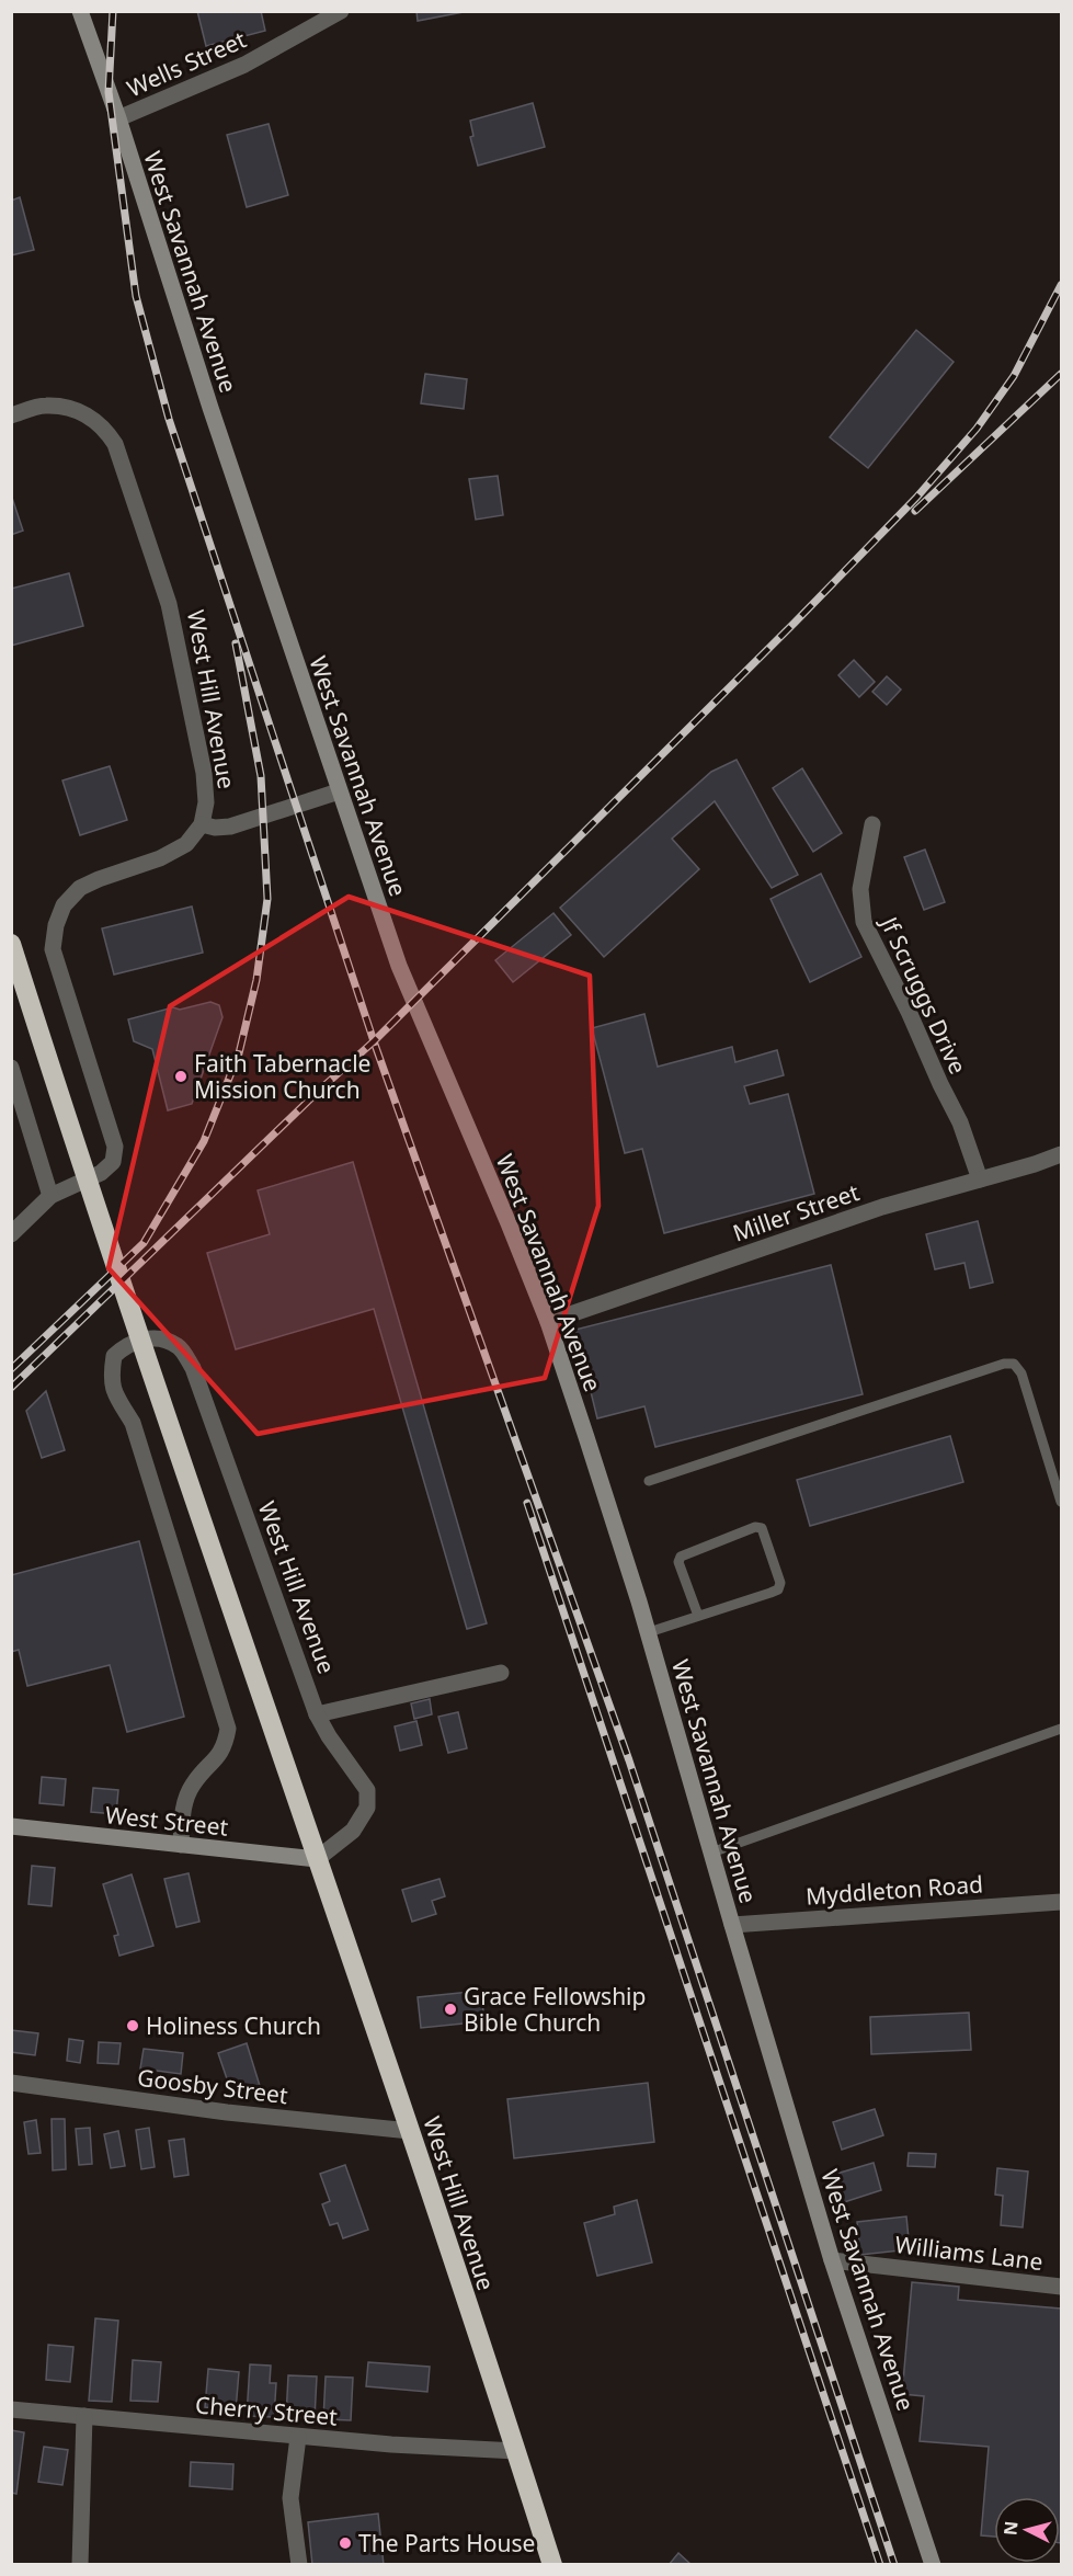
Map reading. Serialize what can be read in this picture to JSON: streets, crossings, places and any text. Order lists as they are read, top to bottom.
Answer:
{
  "streets": {
    "highway": ["West Hill Avenue"],
    "street": [
      "Wells Street",
      "West Savannah Avenue",
      "Jf Scruggs Drive",
      "Miller Street",
      "West Street",
      "Myddleton Road",
      "Goosby Street",
      "Williams Lane",
      "Cherry Street"
    ]
  },
  "crossings": [
    ["Wells Street", "West Savannah Avenue"],
    ["West Savannah Avenue", "Miller Street"],
    ["West Savannah Avenue", "Myddleton Road"],
    ["West Savannah Avenue", "Williams Lane"],
    ["West Hill Avenue", "West Street"],
    ["West Hill Avenue", "Goosby Street"],
    ["West Hill Avenue", "Cherry Street"],
    ["Jf Scruggs Drive", "Miller Street"]
  ],
  "places": [
    "Faith Tabernacle Mission Church",
    "Grace Fellowship Bible Church",
    "Holiness Church",
    "The Parts House"
  ],
  "north": "left"
}
